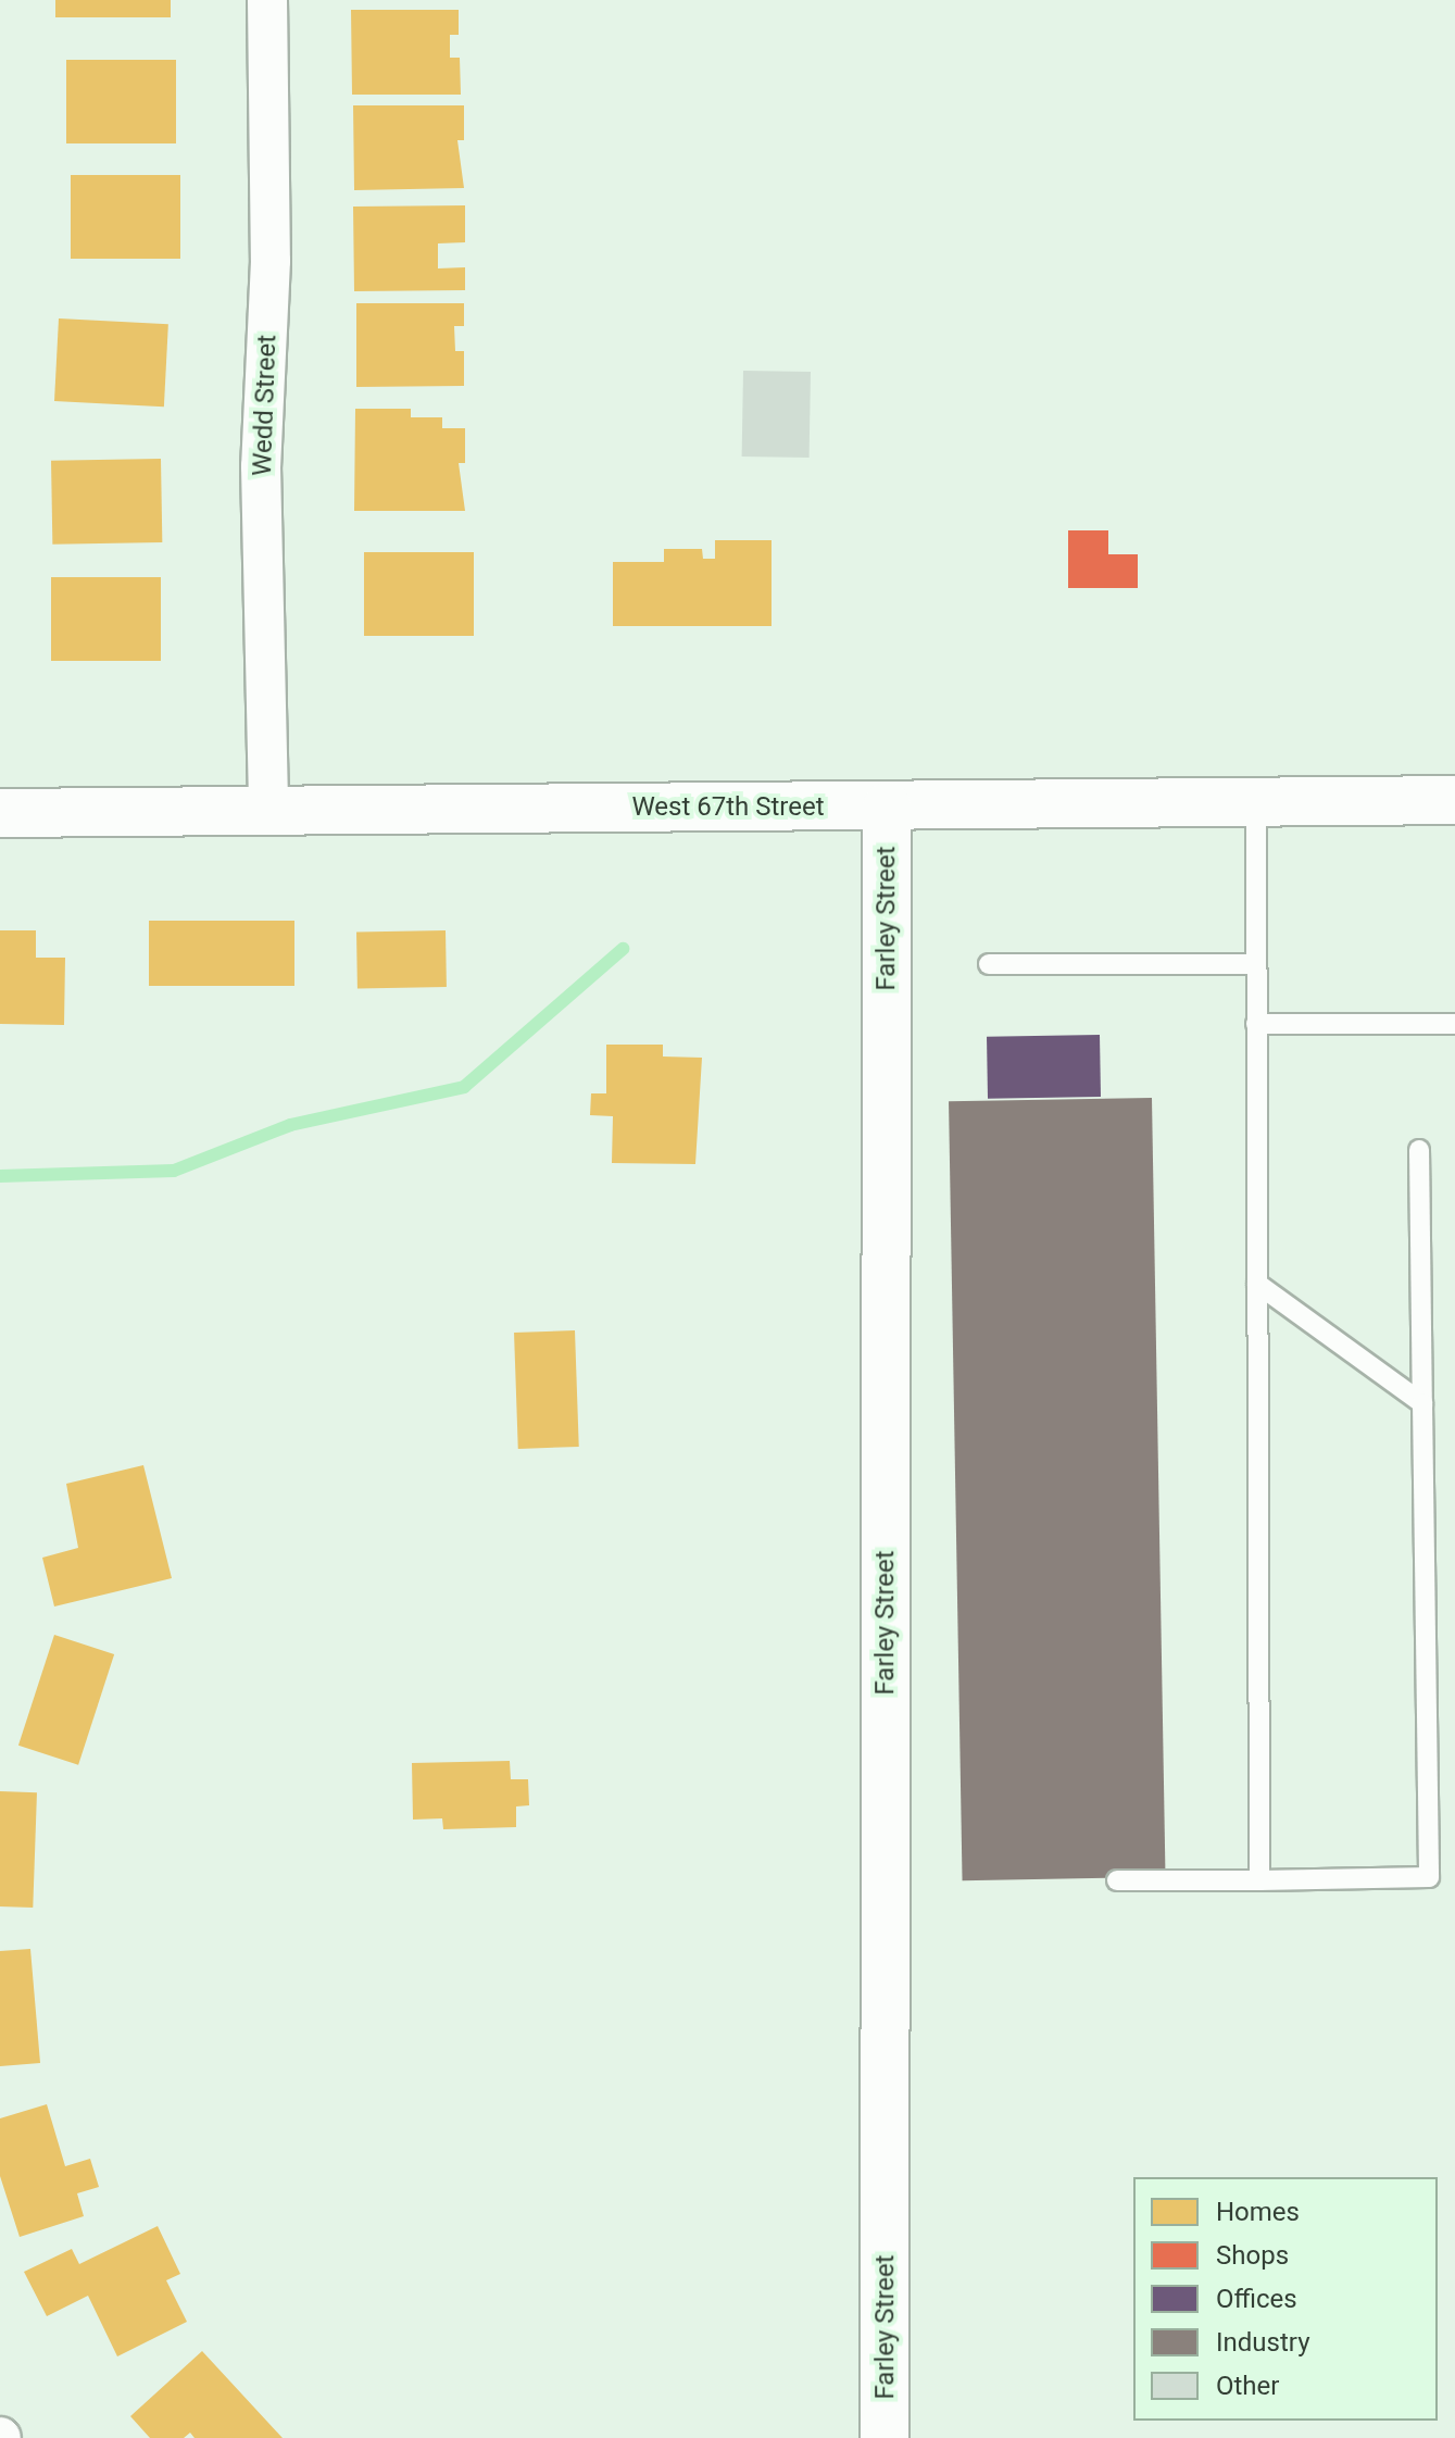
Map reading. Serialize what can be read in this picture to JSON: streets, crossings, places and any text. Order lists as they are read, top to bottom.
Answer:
{
  "streets": {
    "street": ["Wedd Street", "West 67th Street", "Farley Street"]
  },
  "crossings": [
    ["Wedd Street", "West 67th Street"],
    ["West 67th Street", "Farley Street"]
  ],
  "legend": [
    "Homes",
    "Shops",
    "Offices",
    "Industry",
    "Other"
  ]
}
